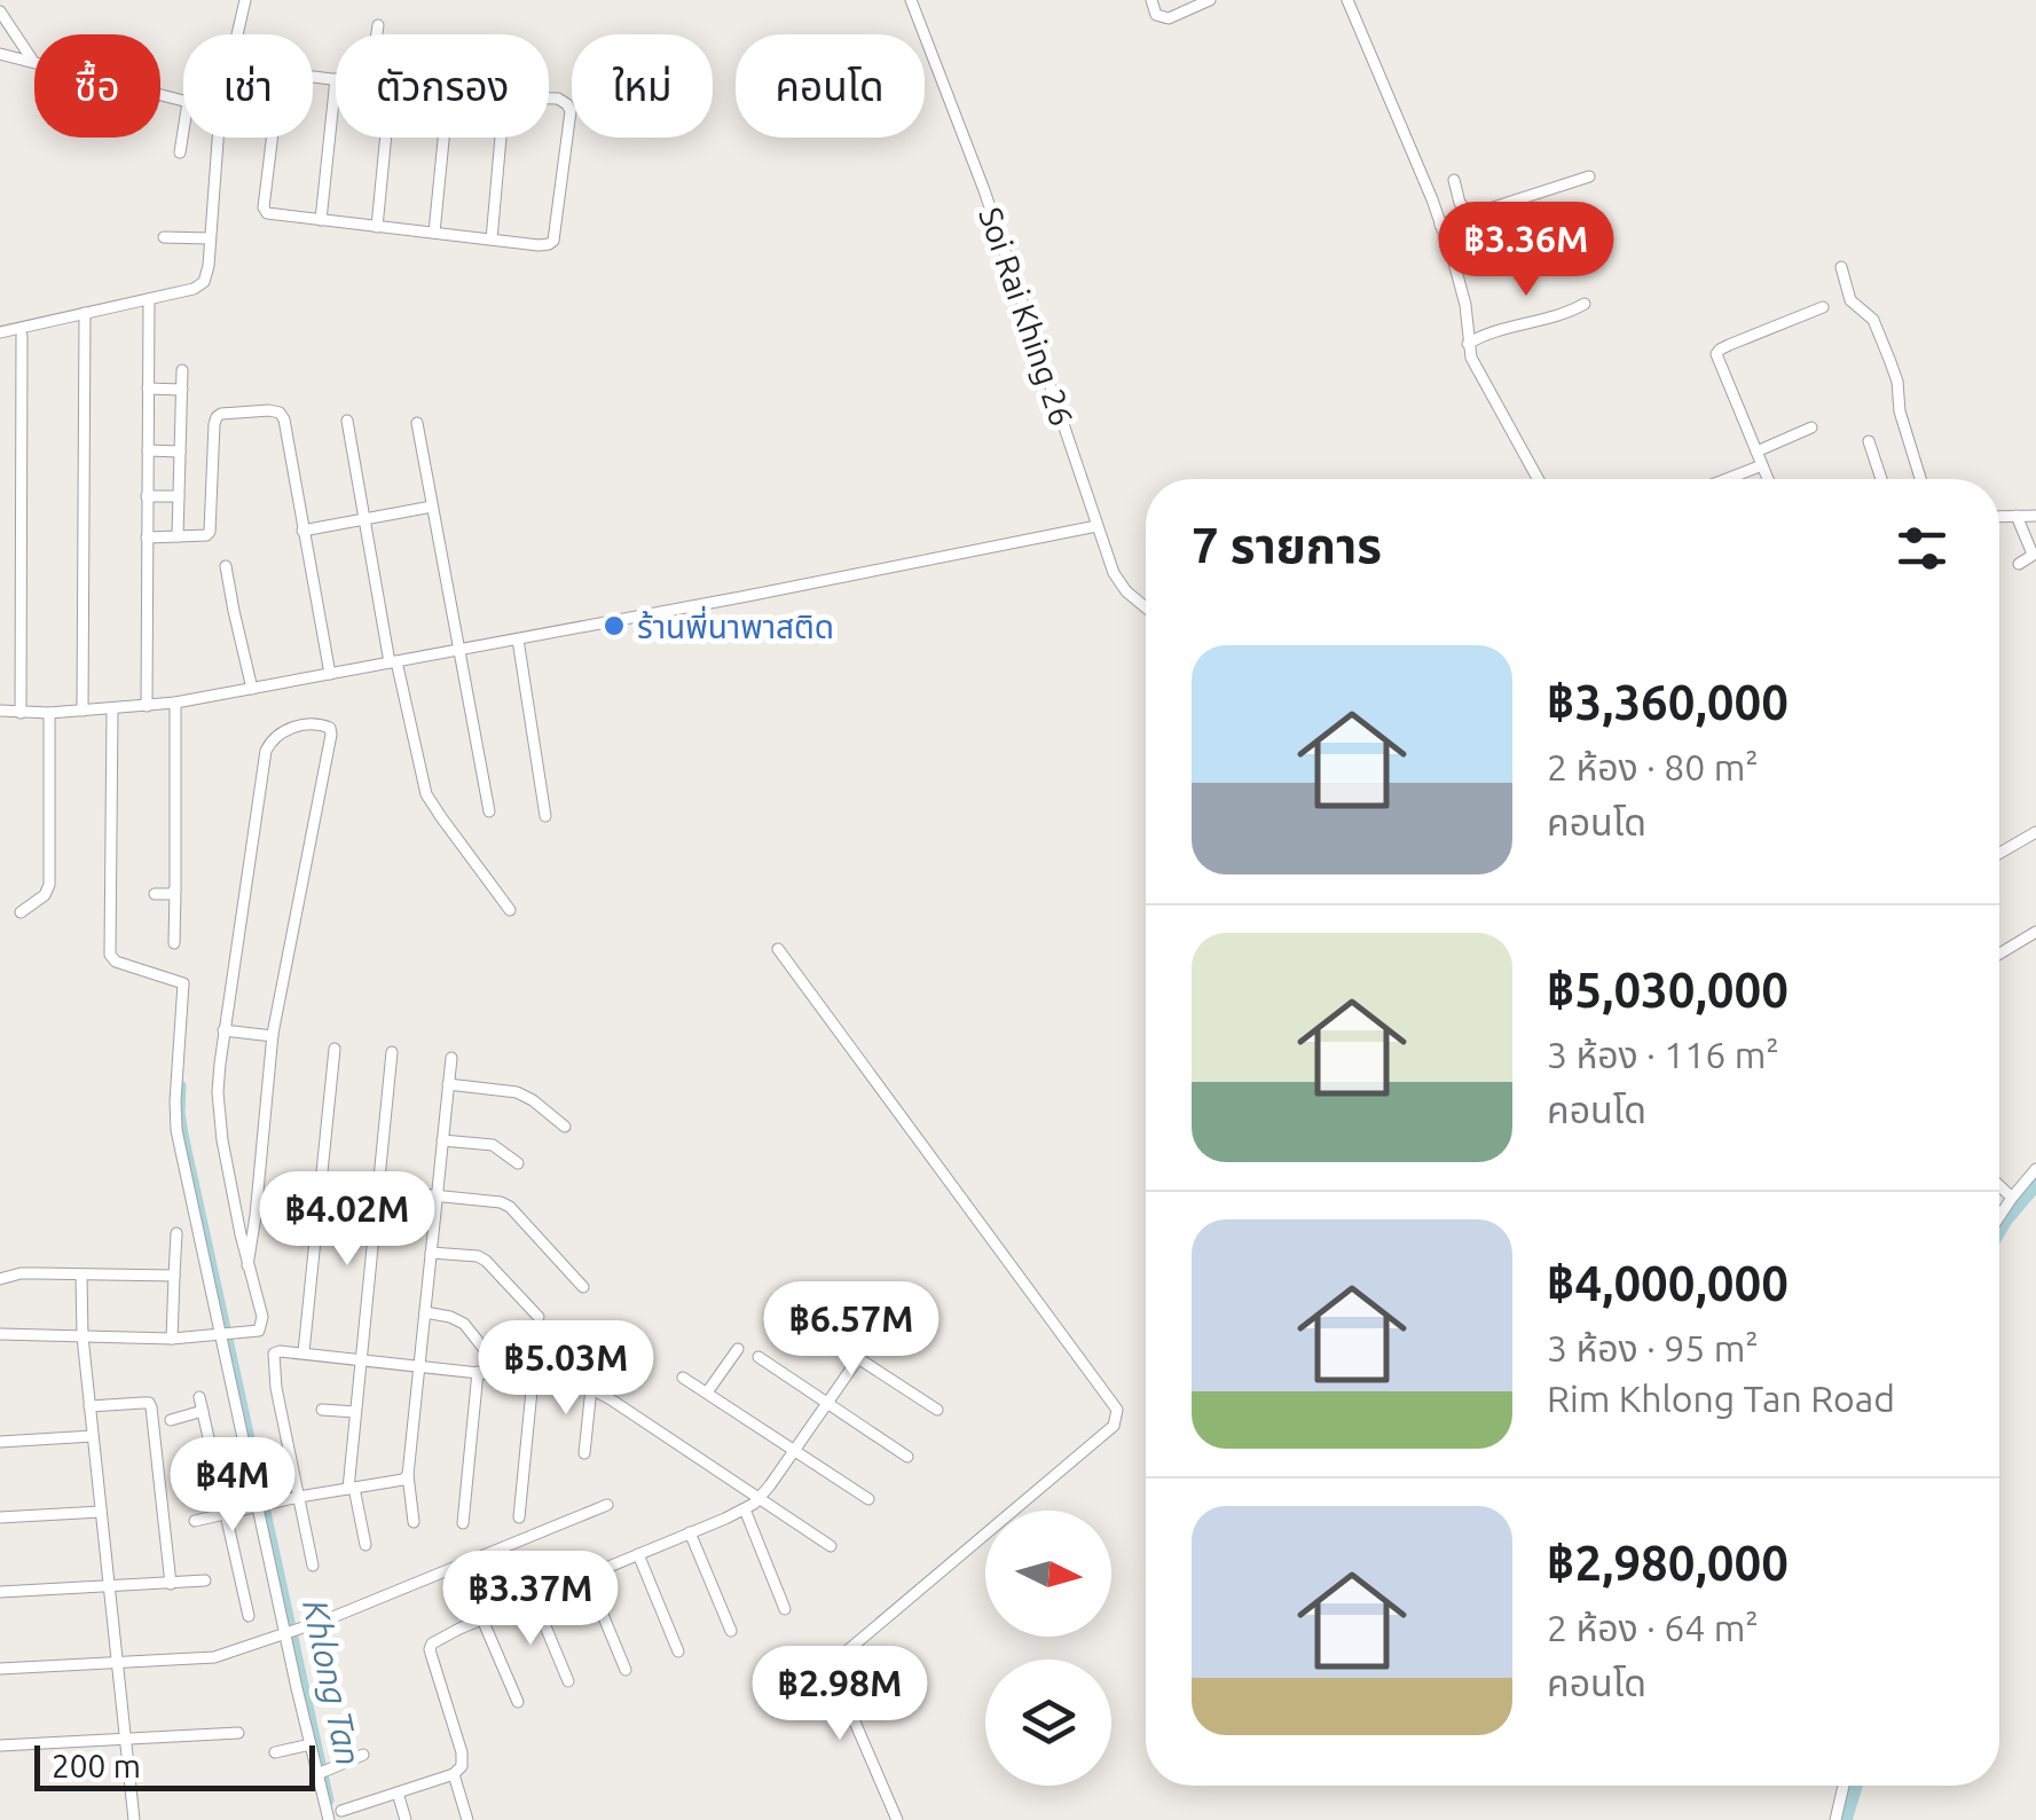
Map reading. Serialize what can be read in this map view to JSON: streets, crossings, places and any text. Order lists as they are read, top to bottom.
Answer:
{
  "streets": {
    "street": ["Soi Rai Khing 26"]
  },
  "water": ["Khlong Tan"],
  "places": ["ร้านพี่นาพาสติด"],
  "scale_bar": "200 m",
  "north": "right",
  "page": {
    "chip": [
      "ซื้อ",
      "เช่า",
      "ตัวกรอง",
      "ใหม่",
      "คอนโด"
    ],
    "price": [
      "฿3.36M",
      "฿4.02M",
      "฿6.57M",
      "฿5.03M",
      "฿4M",
      "฿3.37M",
      "฿2.98M"
    ],
    "heading": "7 รายการ",
    "list": [
      {
        "name": "฿3,360,000",
        "note": "2 ห้อง · 80 m² · คอนโด"
      },
      {
        "name": "฿5,030,000",
        "note": "3 ห้อง · 116 m² · คอนโด"
      },
      {
        "name": "฿4,000,000",
        "note": "3 ห้อง · 95 m² · Rim Khlong Tan Road"
      },
      {
        "name": "฿2,980,000",
        "note": "2 ห้อง · 64 m² · คอนโด"
      }
    ],
    "scale": "200 m"
  }
}
